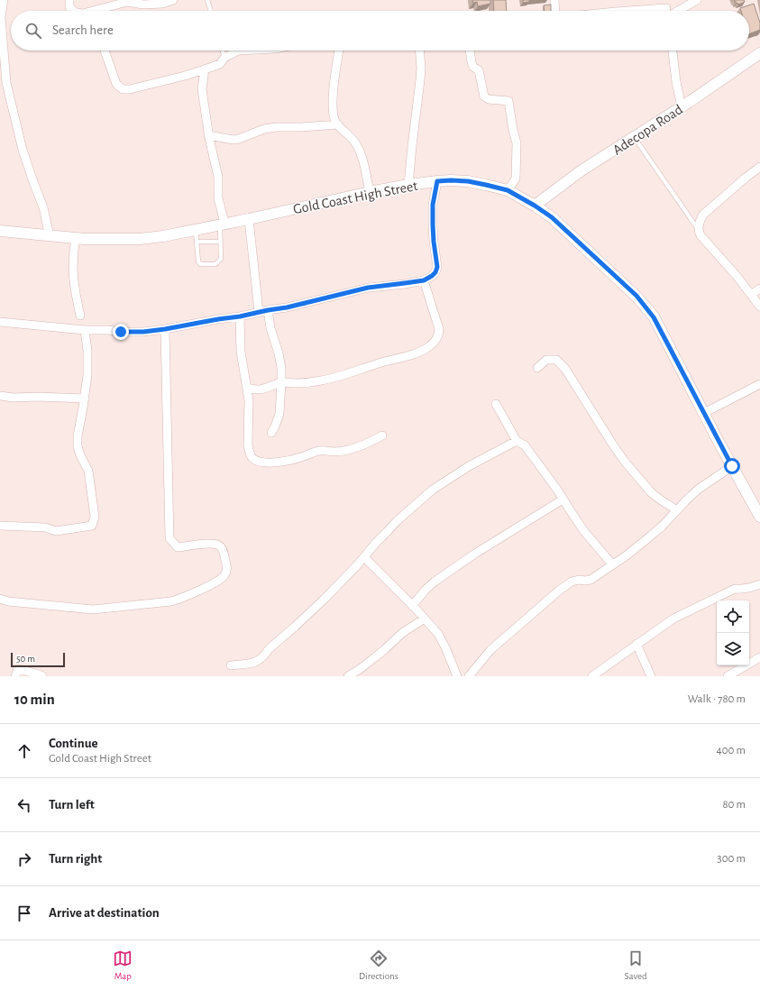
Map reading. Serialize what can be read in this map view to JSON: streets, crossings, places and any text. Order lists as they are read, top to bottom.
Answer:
{
  "streets": {
    "street": ["Adecopa Road", "Gold Coast High Street"]
  },
  "crossings": [
    ["Adecopa Road", "Gold Coast High Street"]
  ],
  "scale_bar": "50 m",
  "page": {
    "search": "Search here",
    "scale": "50 m",
    "heading": ["10 min", "Walk · 780 m"],
    "list": [
      ["Continue", "Gold Coast High Street", "400 m"],
      ["Turn left", "80 m"],
      ["Turn right", "300 m"],
      "Arrive at destination"
    ],
    "nav": ["Map", "Directions", "Saved"]
  }
}
